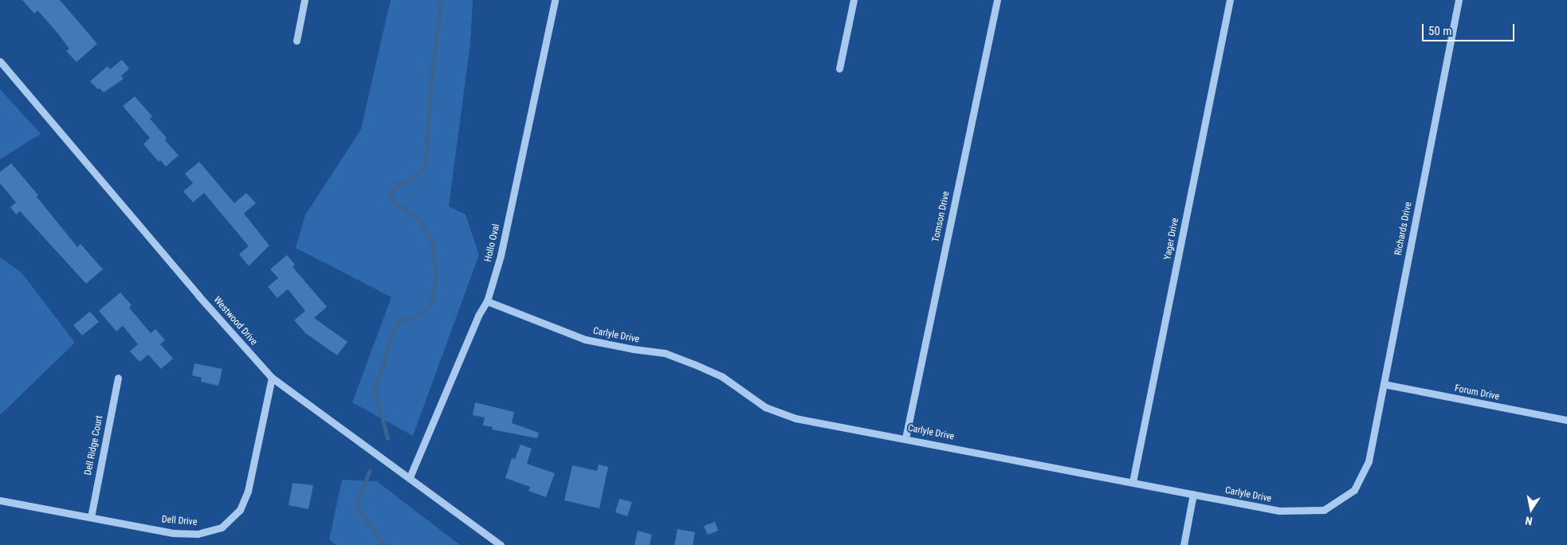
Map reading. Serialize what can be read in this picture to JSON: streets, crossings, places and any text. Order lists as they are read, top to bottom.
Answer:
{
  "streets": {
    "street": [
      "Tomson Drive",
      "Richards Drive",
      "Yager Drive",
      "Hollo Oval",
      "Westwood Drive",
      "Carlyle Drive",
      "Forum Drive",
      "Dell Ridge Court",
      "Dell Drive"
    ]
  },
  "crossings": [
    ["Tomson Drive", "Carlyle Drive"],
    ["Richards Drive", "Carlyle Drive"],
    ["Richards Drive", "Forum Drive"],
    ["Yager Drive", "Carlyle Drive"],
    ["Hollo Oval", "Westwood Drive"],
    ["Hollo Oval", "Carlyle Drive"],
    ["Westwood Drive", "Dell Drive"],
    ["Dell Ridge Court", "Dell Drive"]
  ],
  "scale_bar": "50 m",
  "north": "bottom"
}
